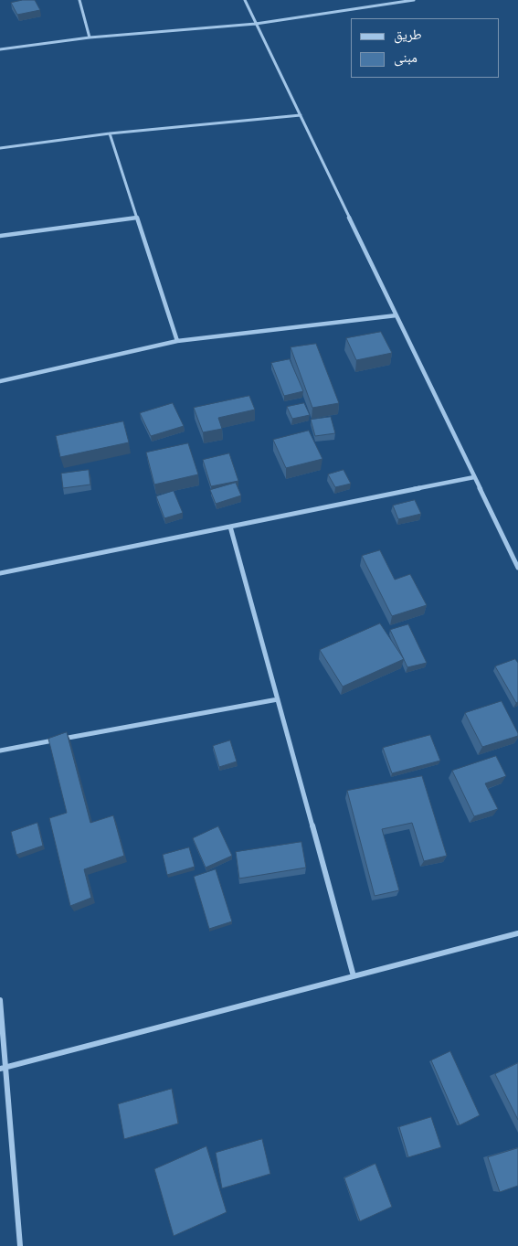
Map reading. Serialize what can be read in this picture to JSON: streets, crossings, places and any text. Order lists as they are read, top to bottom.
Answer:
{
  "legend": ["طريق", "مبنى"]
}
